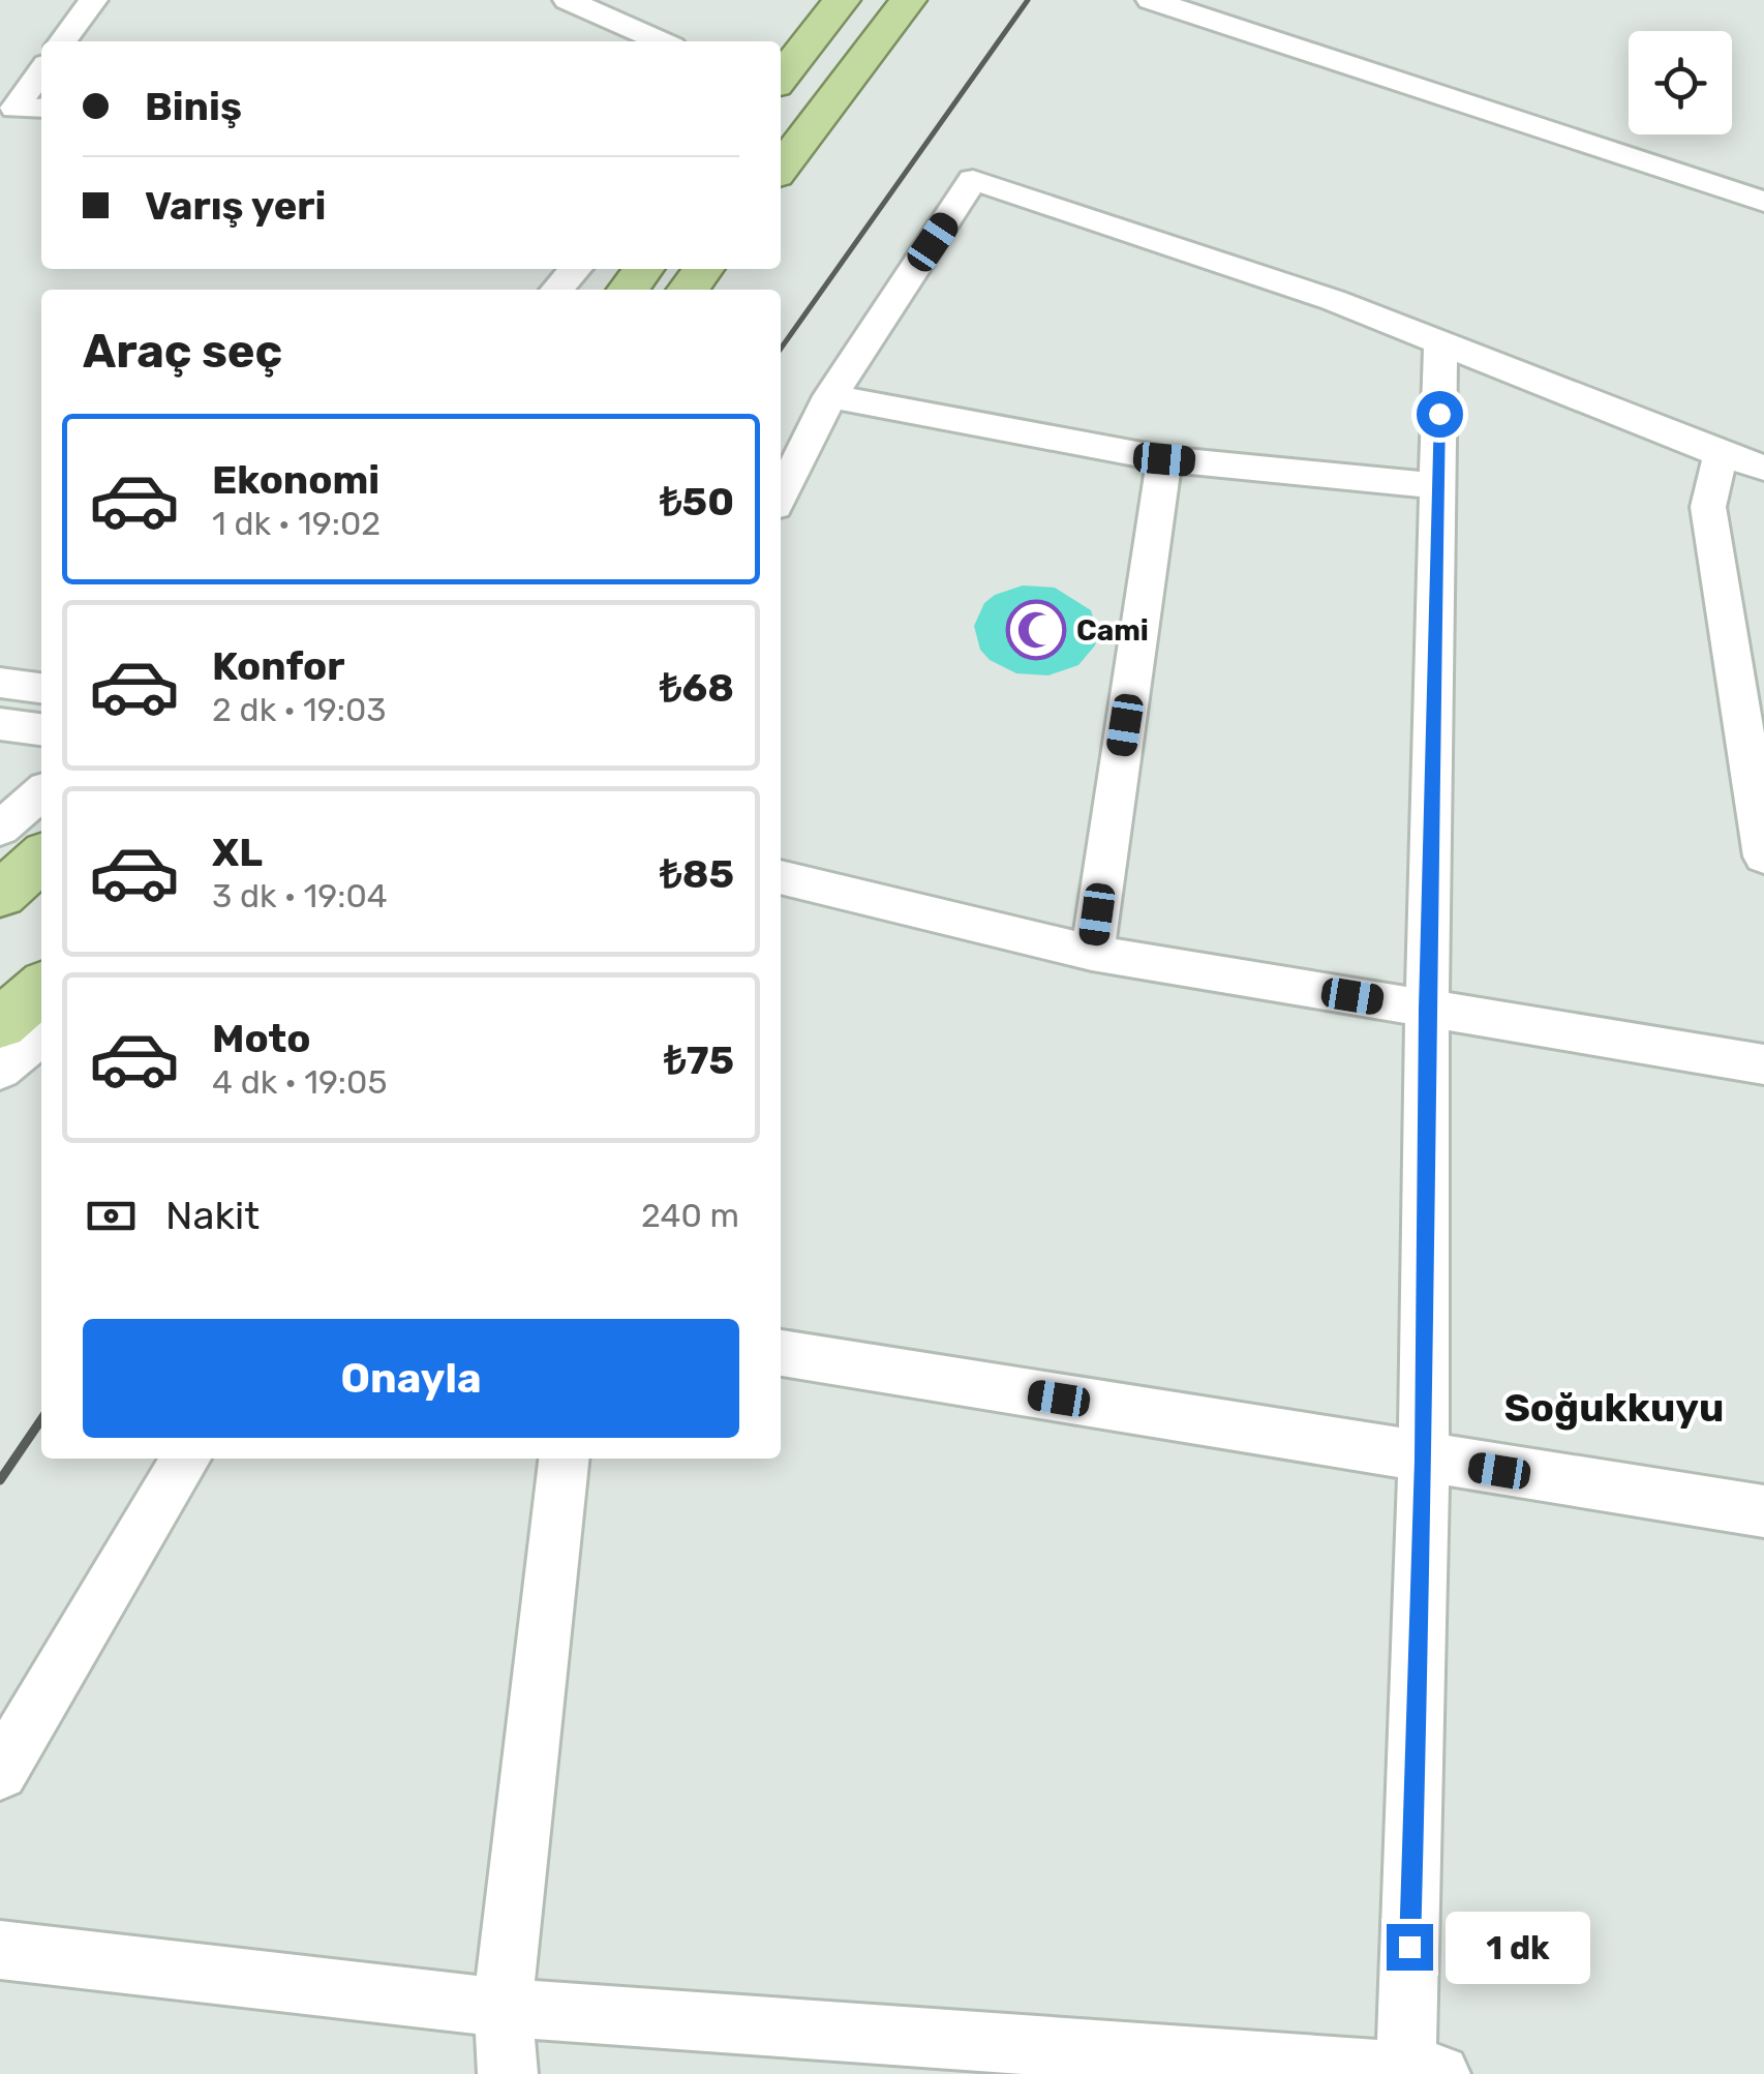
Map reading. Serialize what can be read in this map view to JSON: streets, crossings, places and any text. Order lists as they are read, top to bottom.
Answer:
{
  "districts": ["Soğukkuyu"],
  "places": {
    "mosque": ["Cami"]
  },
  "page": {
    "banner": ["Biniş", "Varış yeri"],
    "heading": "Araç seç",
    "list": [
      {
        "name": "Ekonomi",
        "note": "1 dk · 19:02",
        "value": "₺50"
      },
      {
        "name": "Konfor",
        "note": "2 dk · 19:03",
        "value": "₺68"
      },
      {
        "name": "XL",
        "note": "3 dk · 19:04",
        "value": "₺85"
      },
      {
        "name": "Moto",
        "note": "4 dk · 19:05",
        "value": "₺75"
      }
    ],
    "pay": ["Nakit", "240 m"],
    "buttons": "Onayla",
    "bubble": "1 dk"
  }
}
